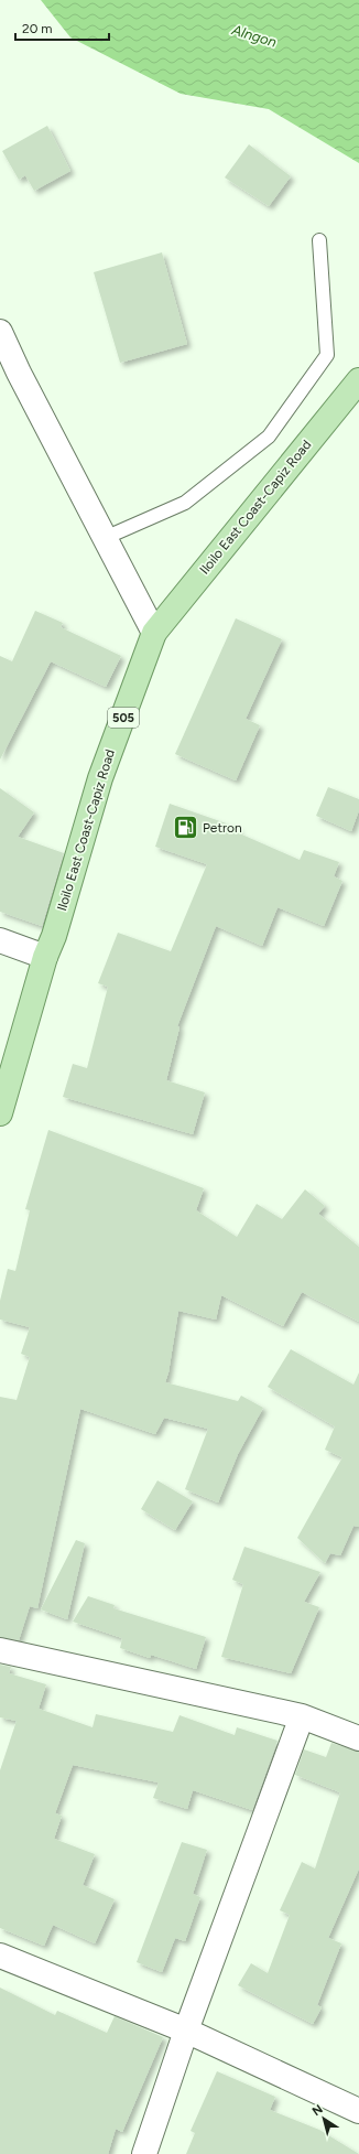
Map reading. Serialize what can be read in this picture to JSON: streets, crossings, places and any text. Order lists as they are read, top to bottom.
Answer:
{
  "streets": {
    "main road": ["Iloilo East Coast-Capiz Road", "505"]
  },
  "water": ["Alngon"],
  "places": {
    "fuel station": ["Petron"]
  },
  "scale_bar": "20 m",
  "north": "top left"
}
